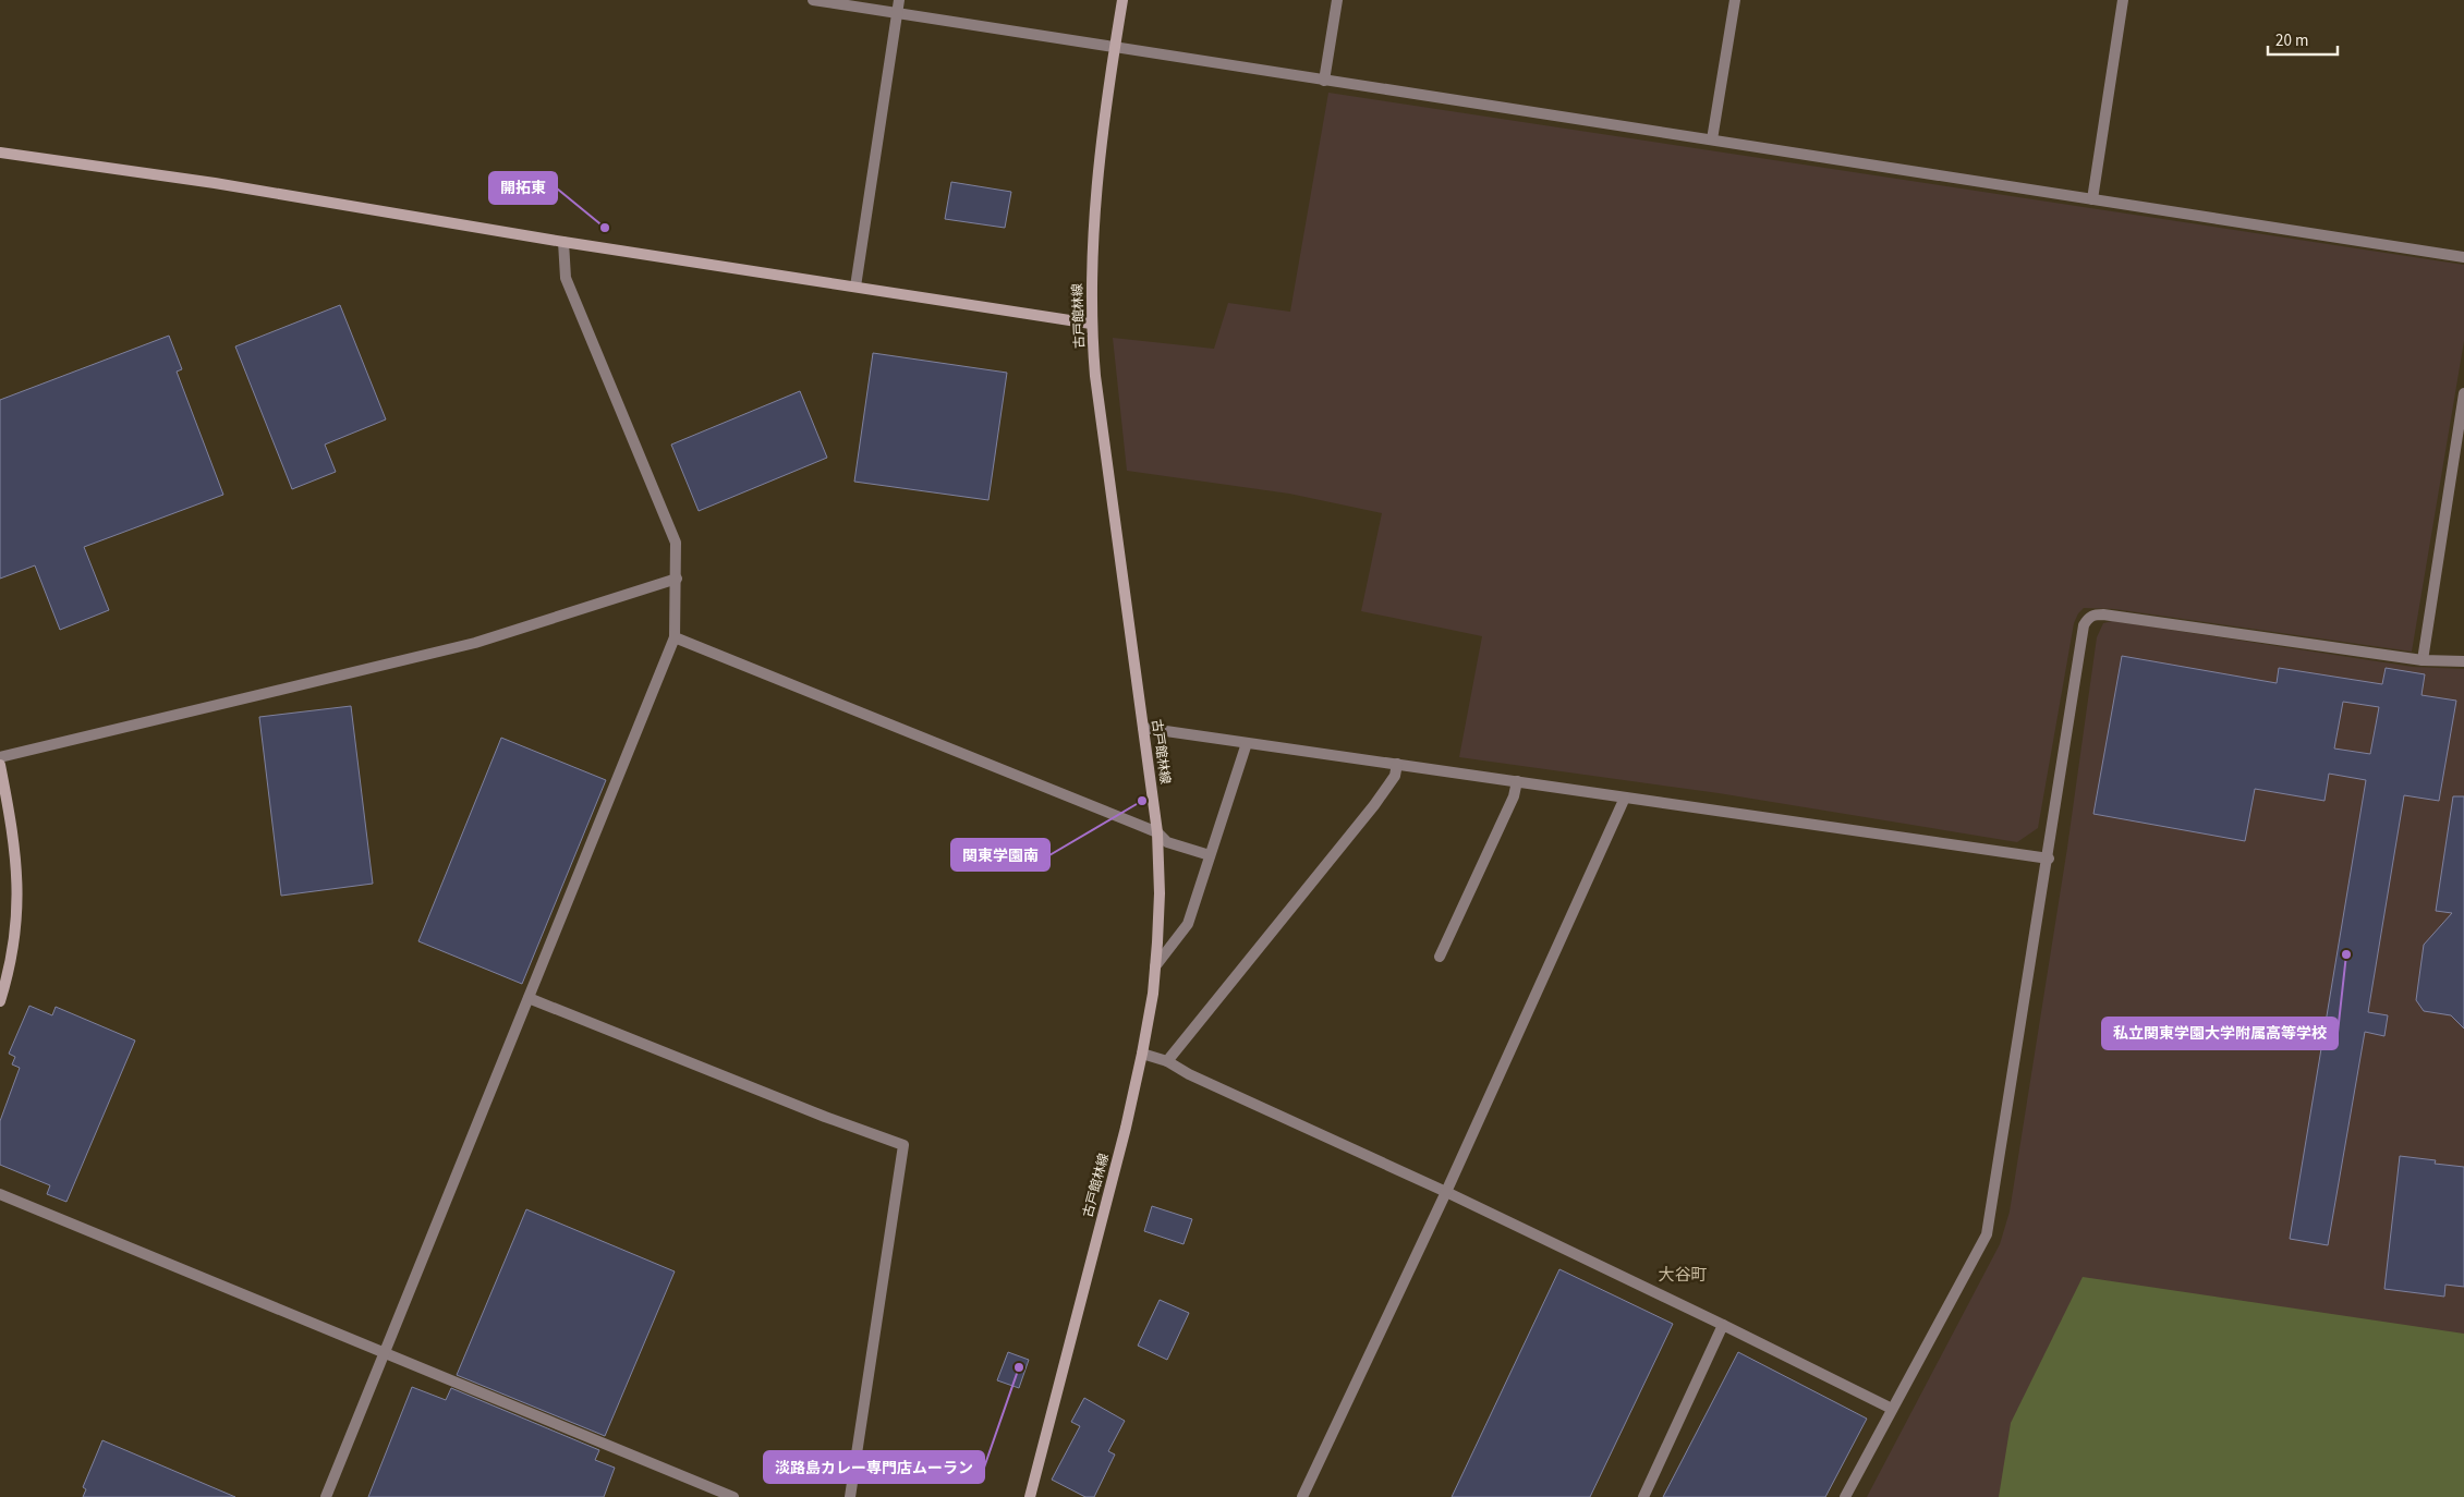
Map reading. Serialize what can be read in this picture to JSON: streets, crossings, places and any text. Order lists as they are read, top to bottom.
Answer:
{
  "streets": {
    "main road": ["古戸館林線"]
  },
  "districts": ["大谷町"],
  "places": [
    "開拓東",
    "関東学園南",
    "私立関東学園大学附属高等学校",
    "淡路島カレー専門店ムーラン"
  ],
  "scale_bar": "20 m"
}
